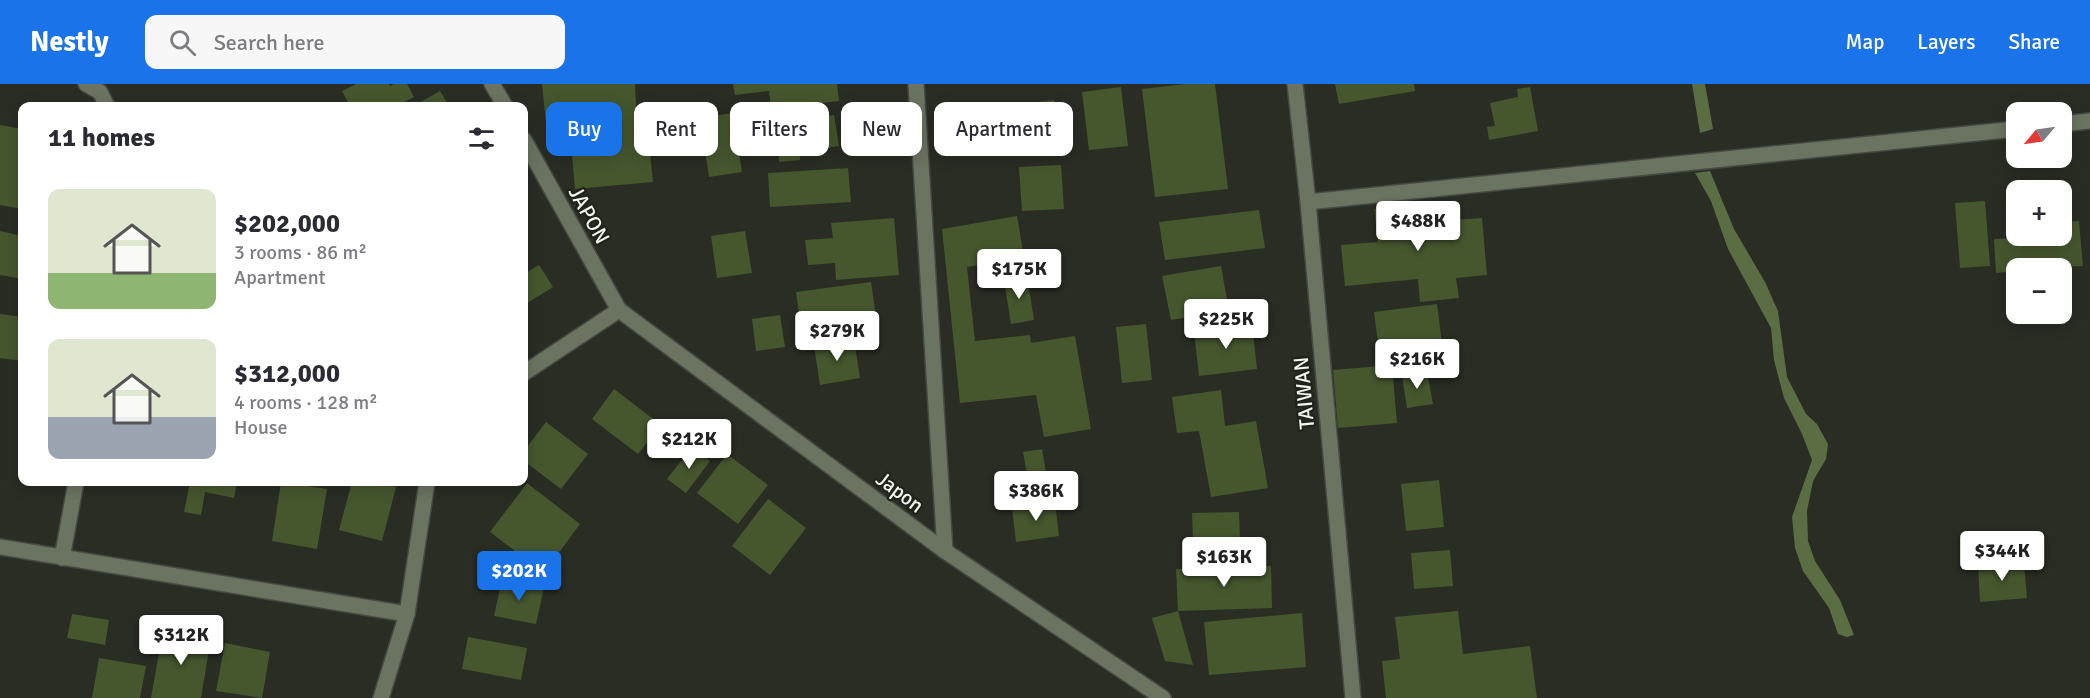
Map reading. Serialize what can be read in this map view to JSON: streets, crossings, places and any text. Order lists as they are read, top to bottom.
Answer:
{
  "streets": {
    "street": ["JAPON", "TAIWAN", "Japon"]
  },
  "crossings": [
    ["JAPON", "Japon"]
  ],
  "north": "bottom left",
  "page": {
    "header": "Nestly",
    "search": "Search here",
    "nav": ["Map", "Layers", "Share"],
    "map_buttons": ["+", "−"],
    "chip": [
      "Buy",
      "Rent",
      "Filters",
      "New",
      "Apartment"
    ],
    "heading": "11 homes",
    "list": [
      {
        "name": "$202,000",
        "note": "3 rooms · 86 m² · Apartment"
      },
      {
        "name": "$312,000",
        "note": "4 rooms · 128 m² · House"
      }
    ],
    "price": [
      "$488K",
      "$175K",
      "$225K",
      "$279K",
      "$216K",
      "$212K",
      "$386K",
      "$344K",
      "$163K",
      "$202K",
      "$312K"
    ]
  }
}
